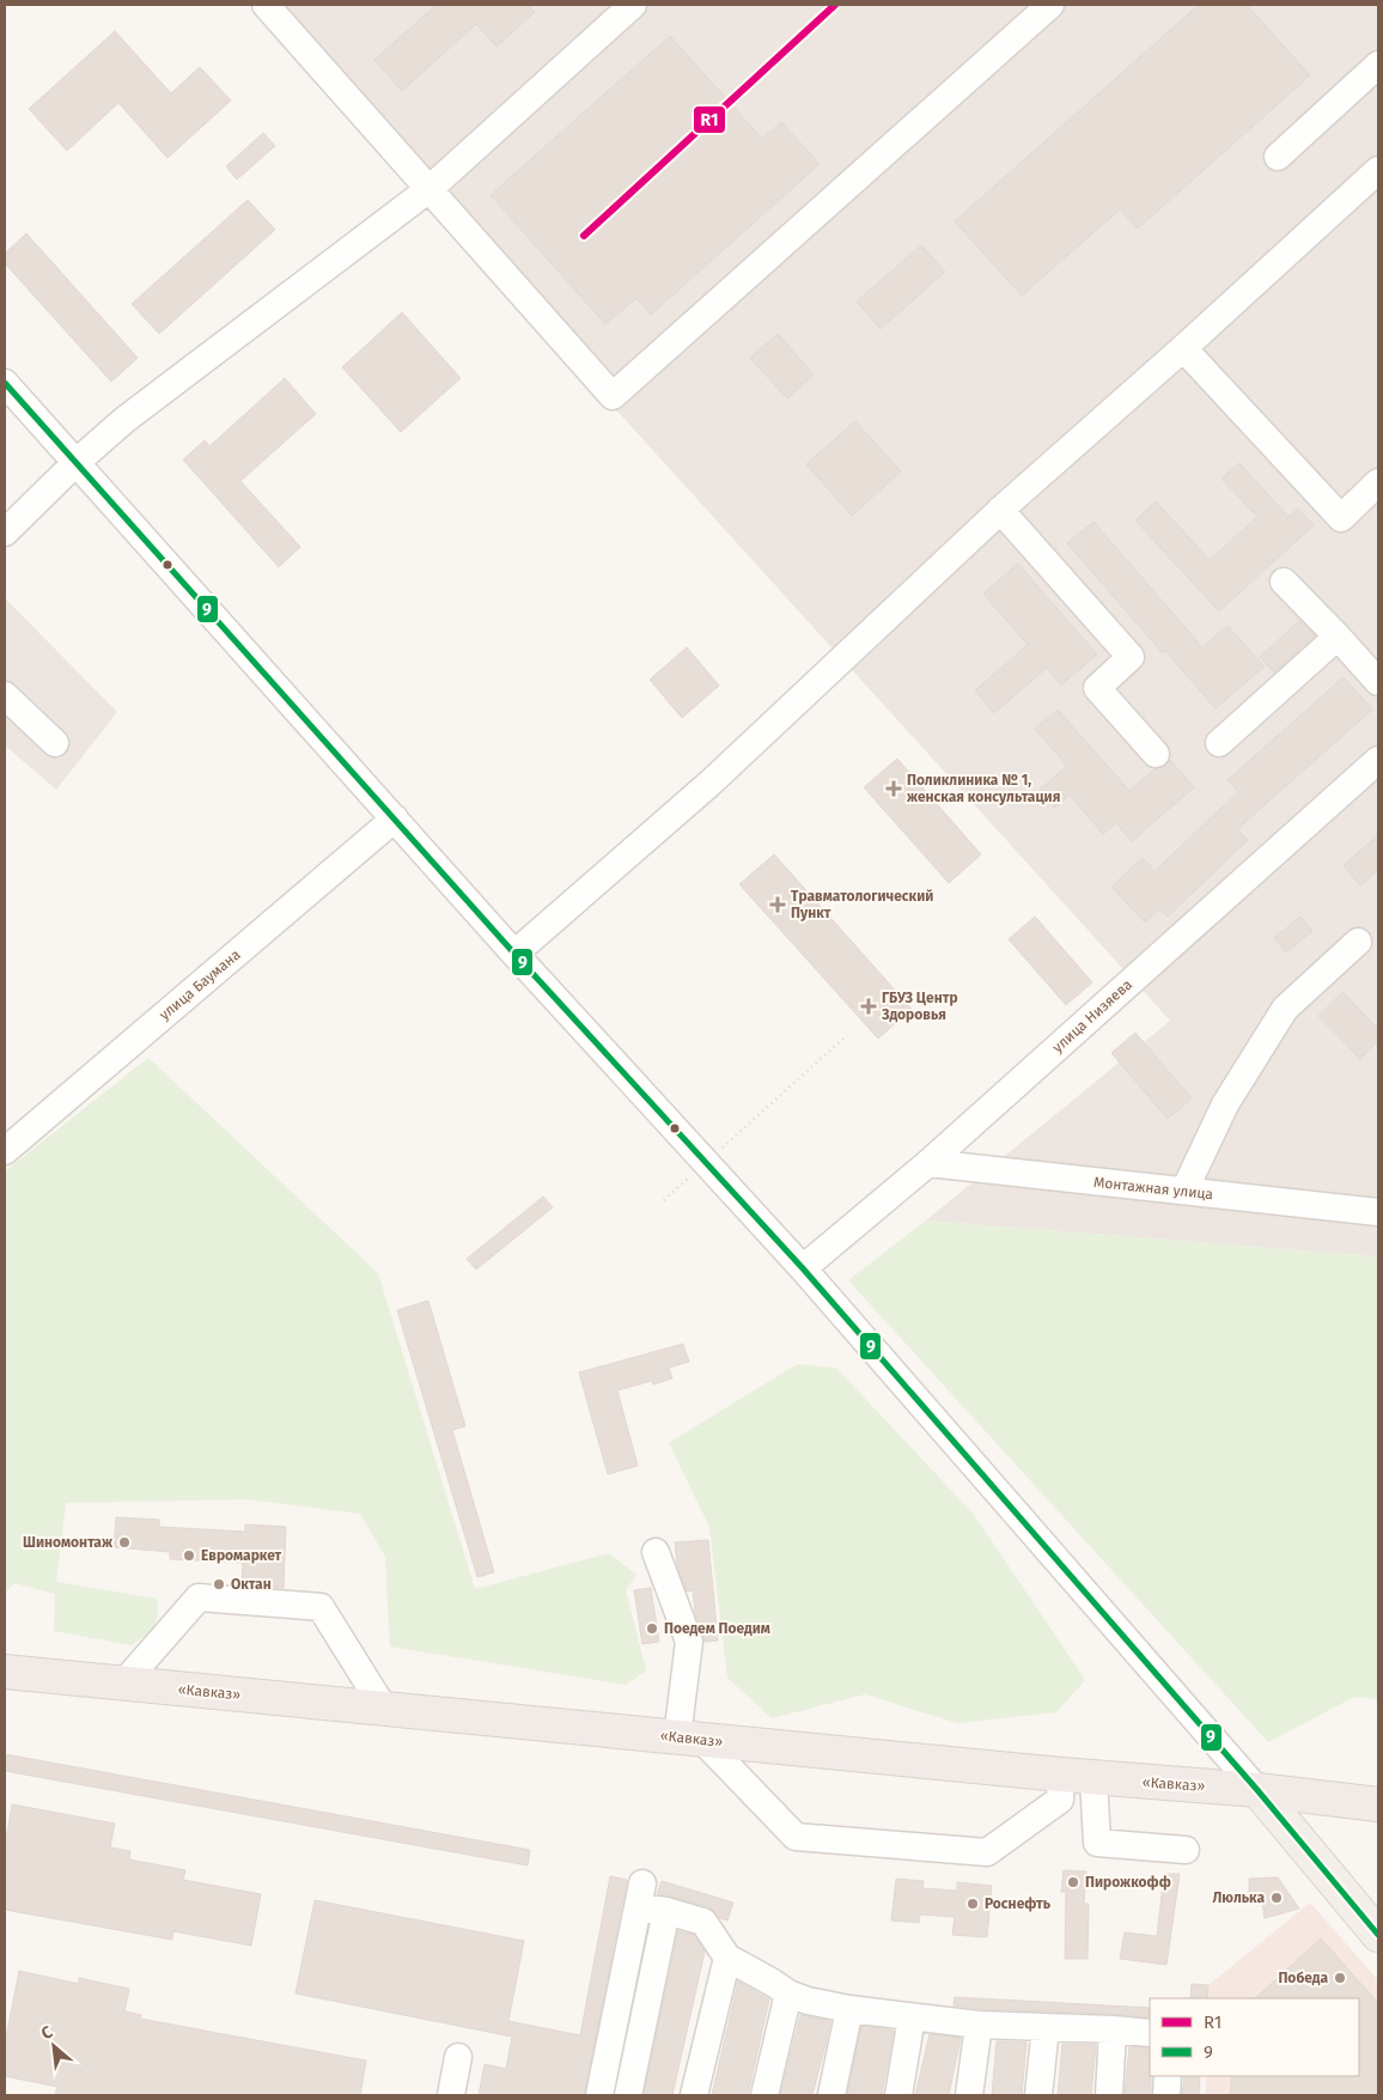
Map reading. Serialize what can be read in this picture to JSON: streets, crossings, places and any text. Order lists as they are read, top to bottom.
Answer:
{
  "streets": {
    "highway": ["«Кавказ»"],
    "street": ["улица Баумана", "улица Низяева", "Монтажная улица"]
  },
  "crossings": [
    ["улица Низяева", "Монтажная улица"]
  ],
  "places": {
    "health": ["Поликлиника № 1, женская консультация", "Травматологический Пункт", "ГБУЗ Центр Здоровья"],
    "other": [
      "Шиномонтаж",
      "Евромаркет",
      "Октан",
      "Поедем Поедим",
      "Пирожкофф",
      "Люлька",
      "Роснефть",
      "Победа"
    ]
  },
  "lines": ["transit line R1", "transit line 9"],
  "legend": ["R1", "9"],
  "north": "top left"
}
